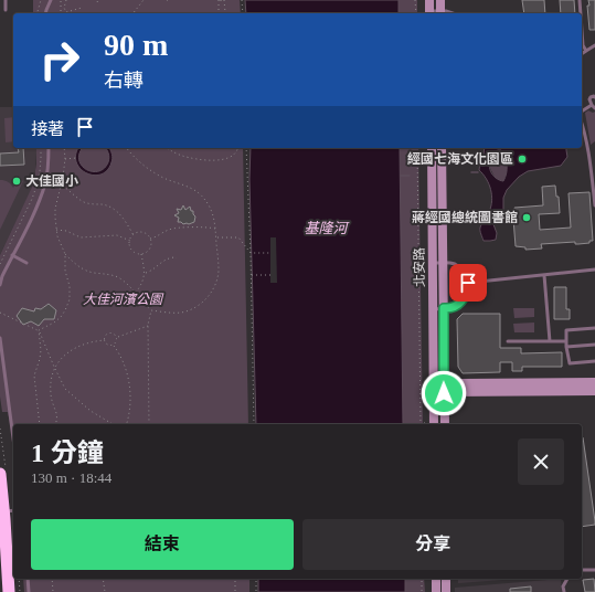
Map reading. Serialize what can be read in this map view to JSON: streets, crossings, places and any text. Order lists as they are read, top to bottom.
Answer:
{
  "streets": {
    "main road": ["北安路"]
  },
  "water": ["基隆河"],
  "parks": ["大佳河濱公園"],
  "places": ["經國七海文化園區", "大佳國小", "蔣經國總統圖書館"],
  "page": {
    "turn": ["90 m", "右轉"],
    "then": "接著",
    "heading": ["1 分鐘", "130 m · 18:44"],
    "buttons": ["結束", "分享"]
  }
}
